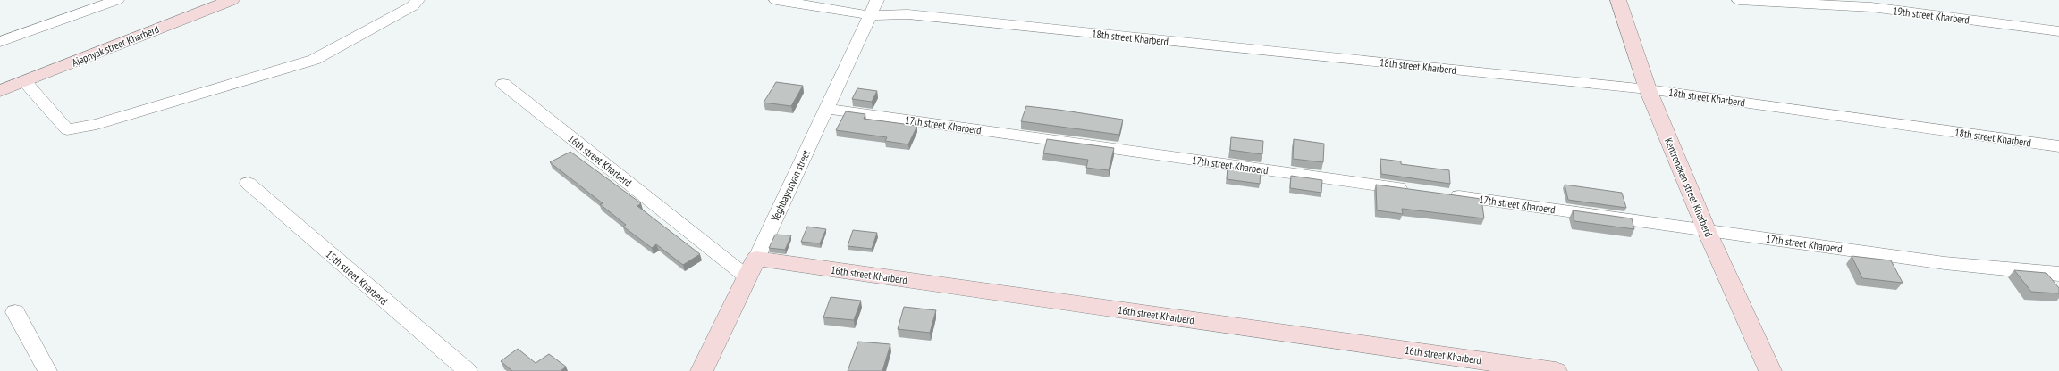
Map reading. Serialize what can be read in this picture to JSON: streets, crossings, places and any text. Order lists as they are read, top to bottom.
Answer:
{
  "streets": {
    "street": [
      "19th street Kharberd",
      "18th street Kharberd",
      "Ajapnyak street Kharberd",
      "17th street Kharberd",
      "16th street Kharberd",
      "Yeghbayrutyan street",
      "Kentronakan street Kharberd",
      "15th street Kharberd"
    ]
  },
  "crossings": [
    ["18th street Kharberd", "Yeghbayrutyan street"],
    ["18th street Kharberd", "Kentronakan street Kharberd"],
    ["17th street Kharberd", "Yeghbayrutyan street"],
    ["17th street Kharberd", "Kentronakan street Kharberd"],
    ["16th street Kharberd", "Yeghbayrutyan street"]
  ]
}
